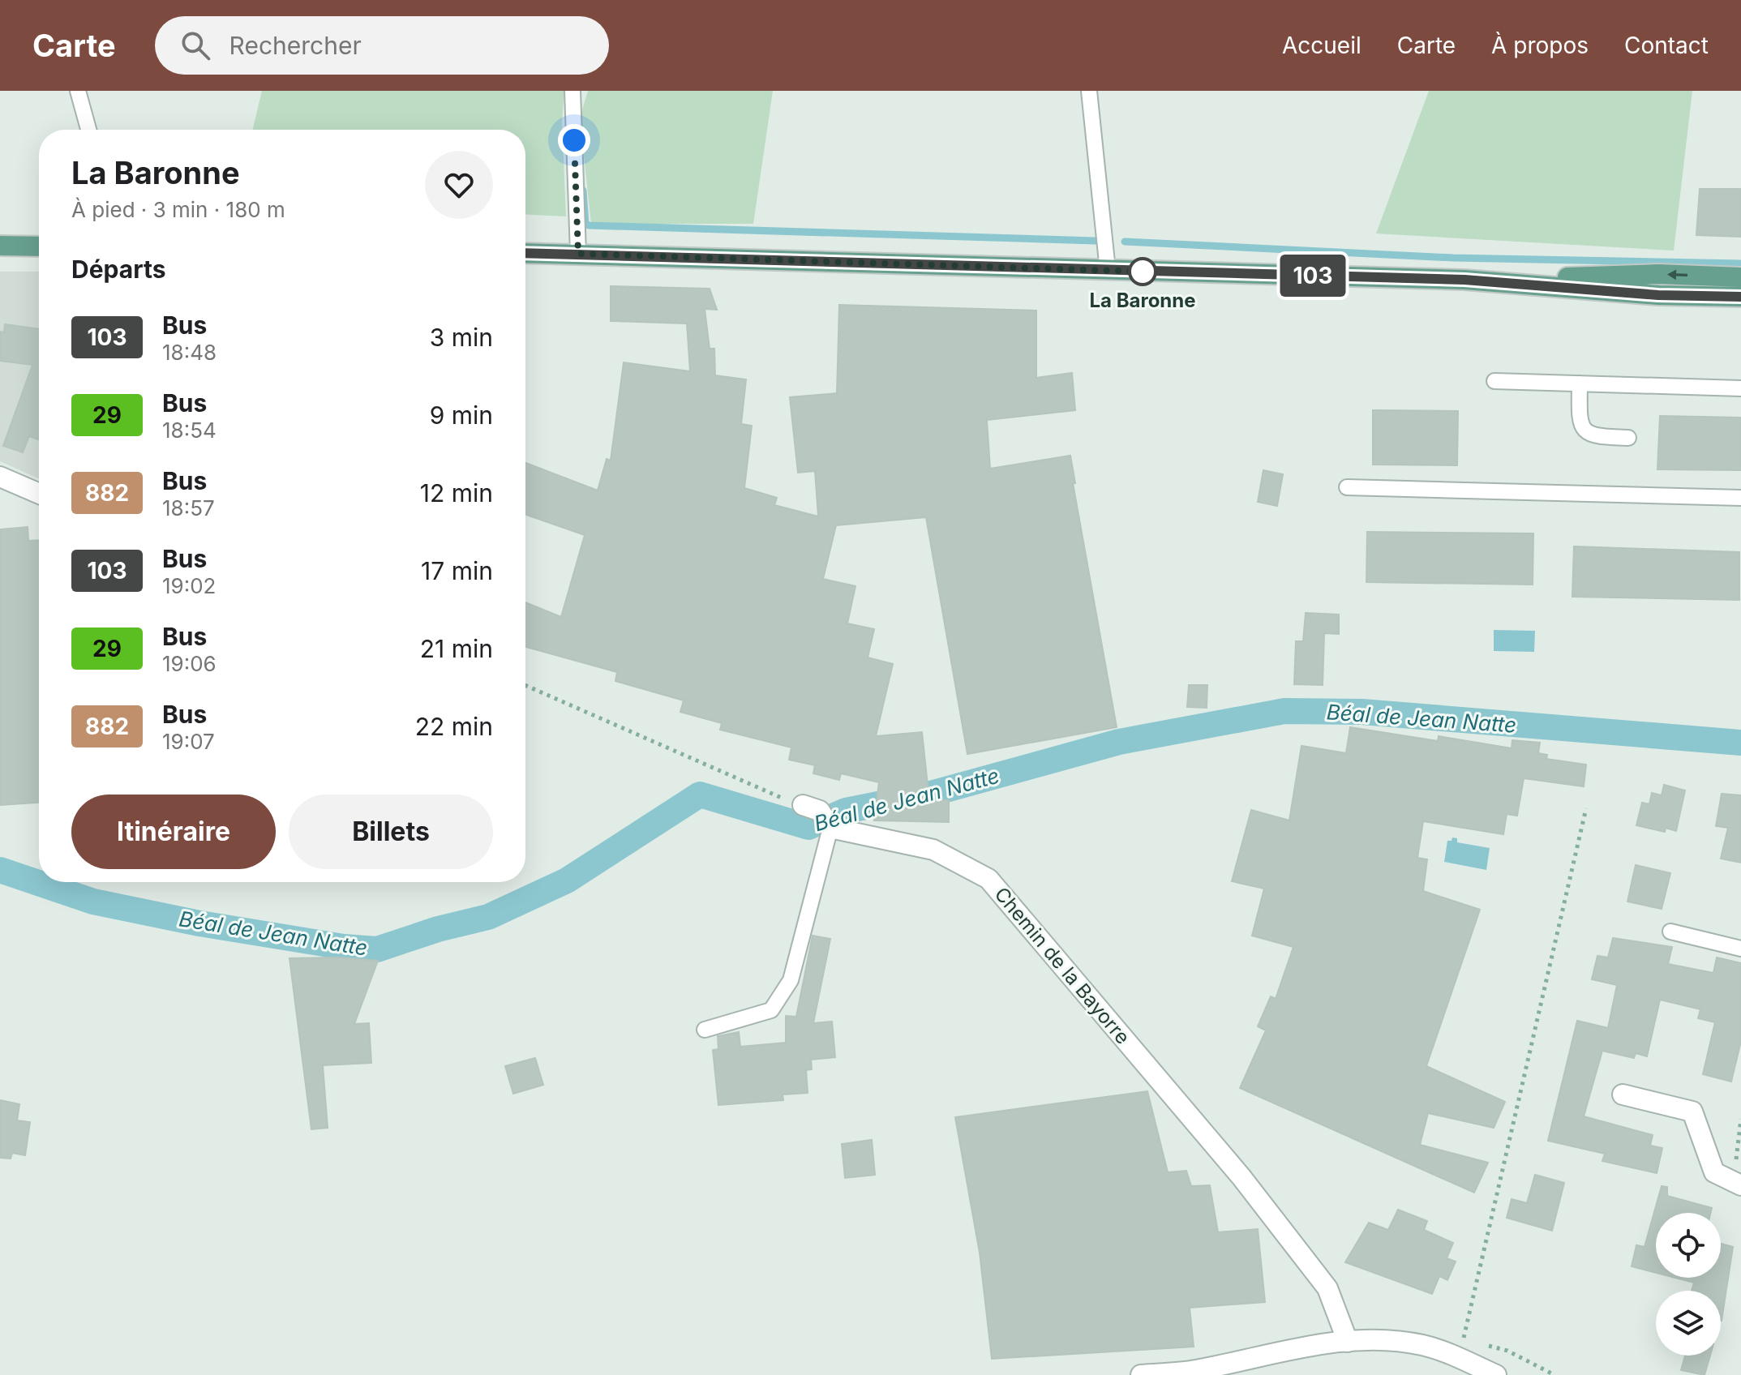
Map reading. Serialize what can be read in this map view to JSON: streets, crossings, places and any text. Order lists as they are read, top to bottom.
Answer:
{
  "streets": {
    "street": ["Chemin de la Bayorre"]
  },
  "water": ["Béal de Jean Natte"],
  "places": ["La Baronne"],
  "lines": ["bus line 103"],
  "page": {
    "header": "Carte",
    "search": "Rechercher",
    "nav": [
      "Accueil",
      "Carte",
      "À propos",
      "Contact"
    ],
    "on_map": "103",
    "heading": [
      ["La Baronne", "À pied · 3 min · 180 m"],
      "Départs"
    ],
    "list": [
      {
        "mark": "103",
        "name": "Bus",
        "note": "18:48",
        "value": "3 min"
      },
      {
        "mark": "29",
        "name": "Bus",
        "note": "18:54",
        "value": "9 min"
      },
      {
        "mark": "882",
        "name": "Bus",
        "note": "18:57",
        "value": "12 min"
      },
      {
        "mark": "103",
        "name": "Bus",
        "note": "19:02",
        "value": "17 min"
      },
      {
        "mark": "29",
        "name": "Bus",
        "note": "19:06",
        "value": "21 min"
      },
      {
        "mark": "882",
        "name": "Bus",
        "note": "19:07",
        "value": "22 min"
      }
    ],
    "buttons": ["Itinéraire", "Billets"]
  }
}
